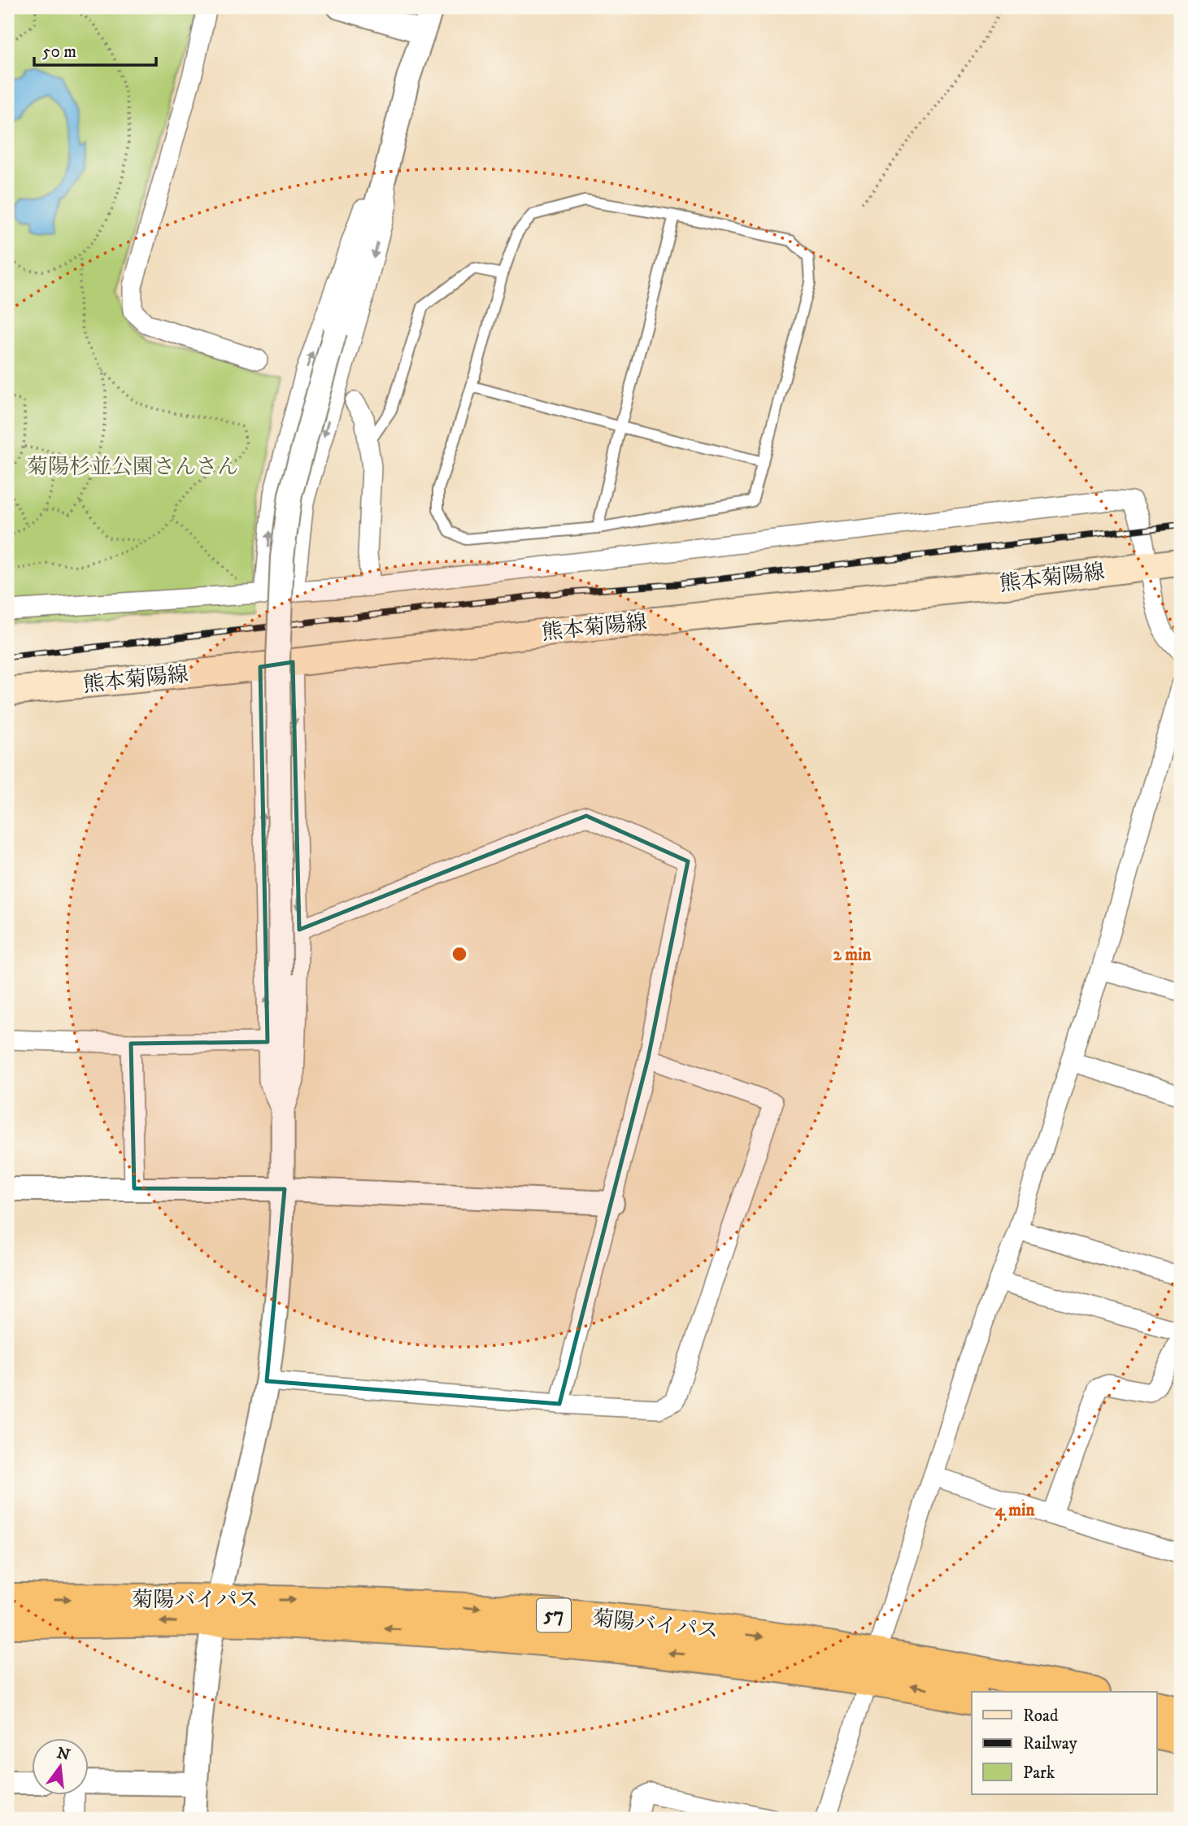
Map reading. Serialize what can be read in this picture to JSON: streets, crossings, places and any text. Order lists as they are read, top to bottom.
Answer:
{
  "streets": {
    "highway": ["菊陽バイパス", "57"],
    "main road": ["熊本菊陽線"]
  },
  "parks": ["菊陽杉並公園さんさん"],
  "legend": ["Road", "Railway", "Park"],
  "scale_bar": "50 m",
  "north": "top",
  "rings": ["2 min", "4 min"]
}
